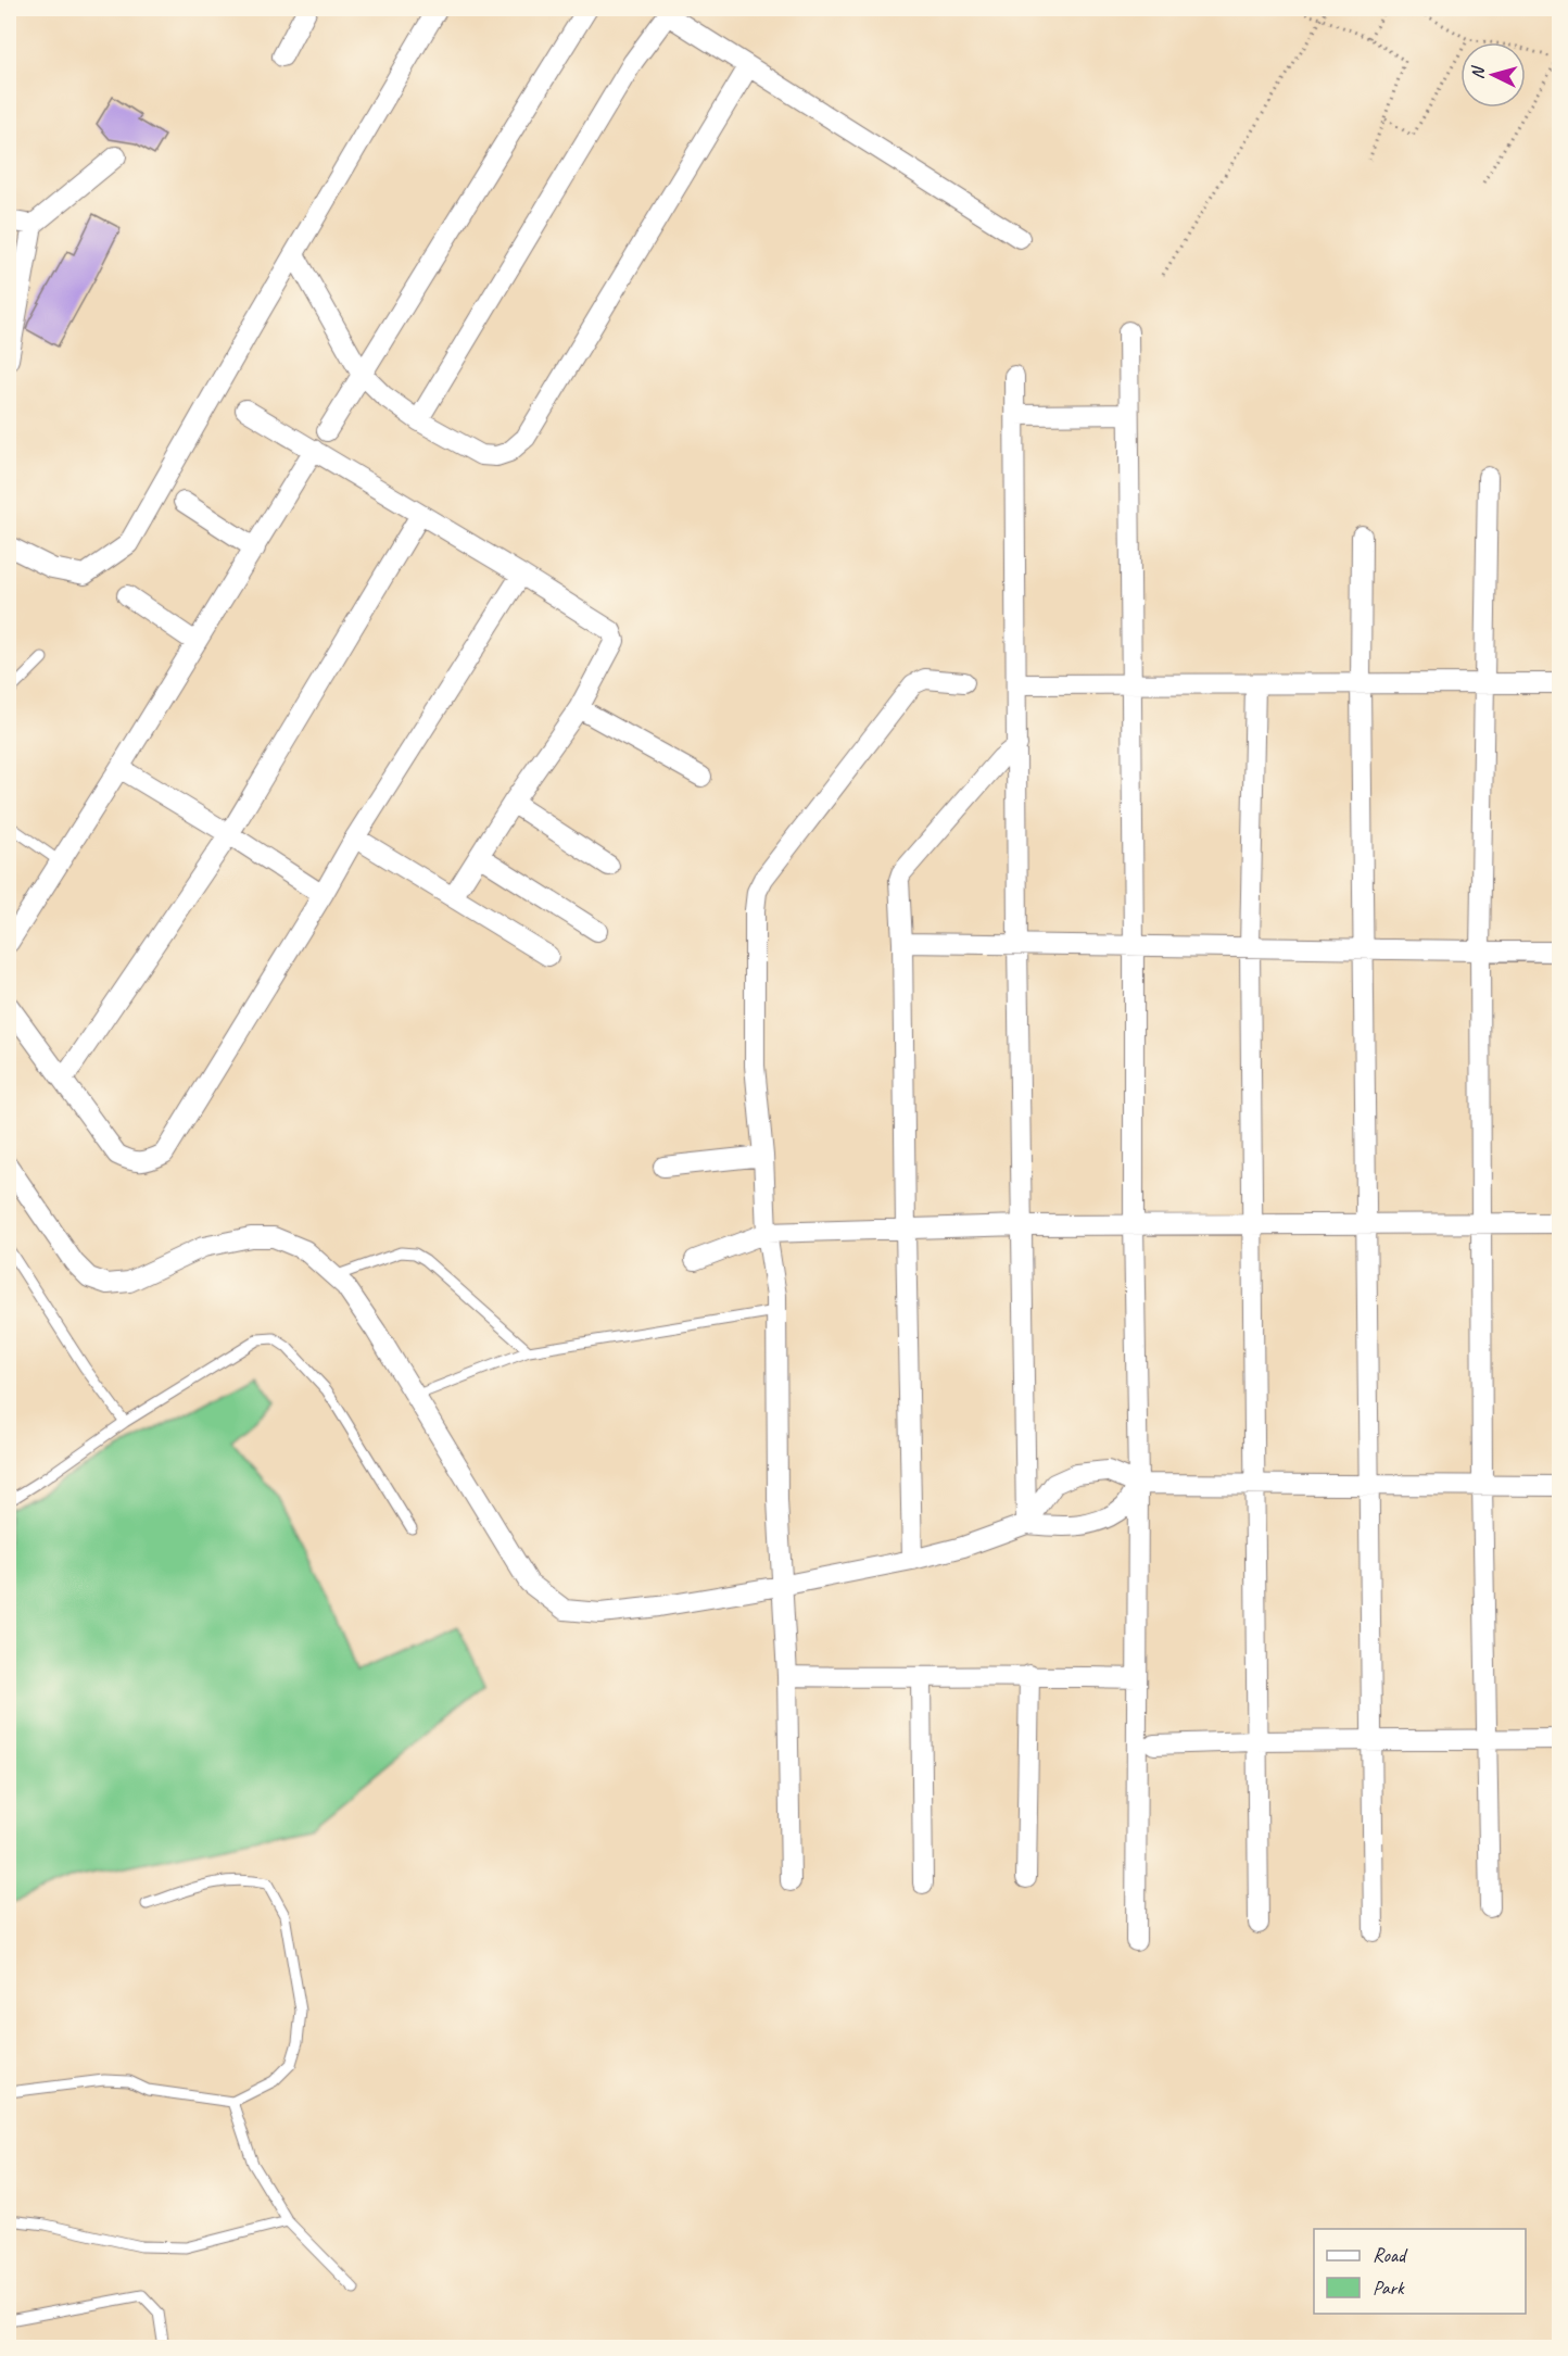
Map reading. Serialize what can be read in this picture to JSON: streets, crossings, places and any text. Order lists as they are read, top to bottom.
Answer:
{
  "legend": ["Road", "Park"],
  "north": "left"
}
